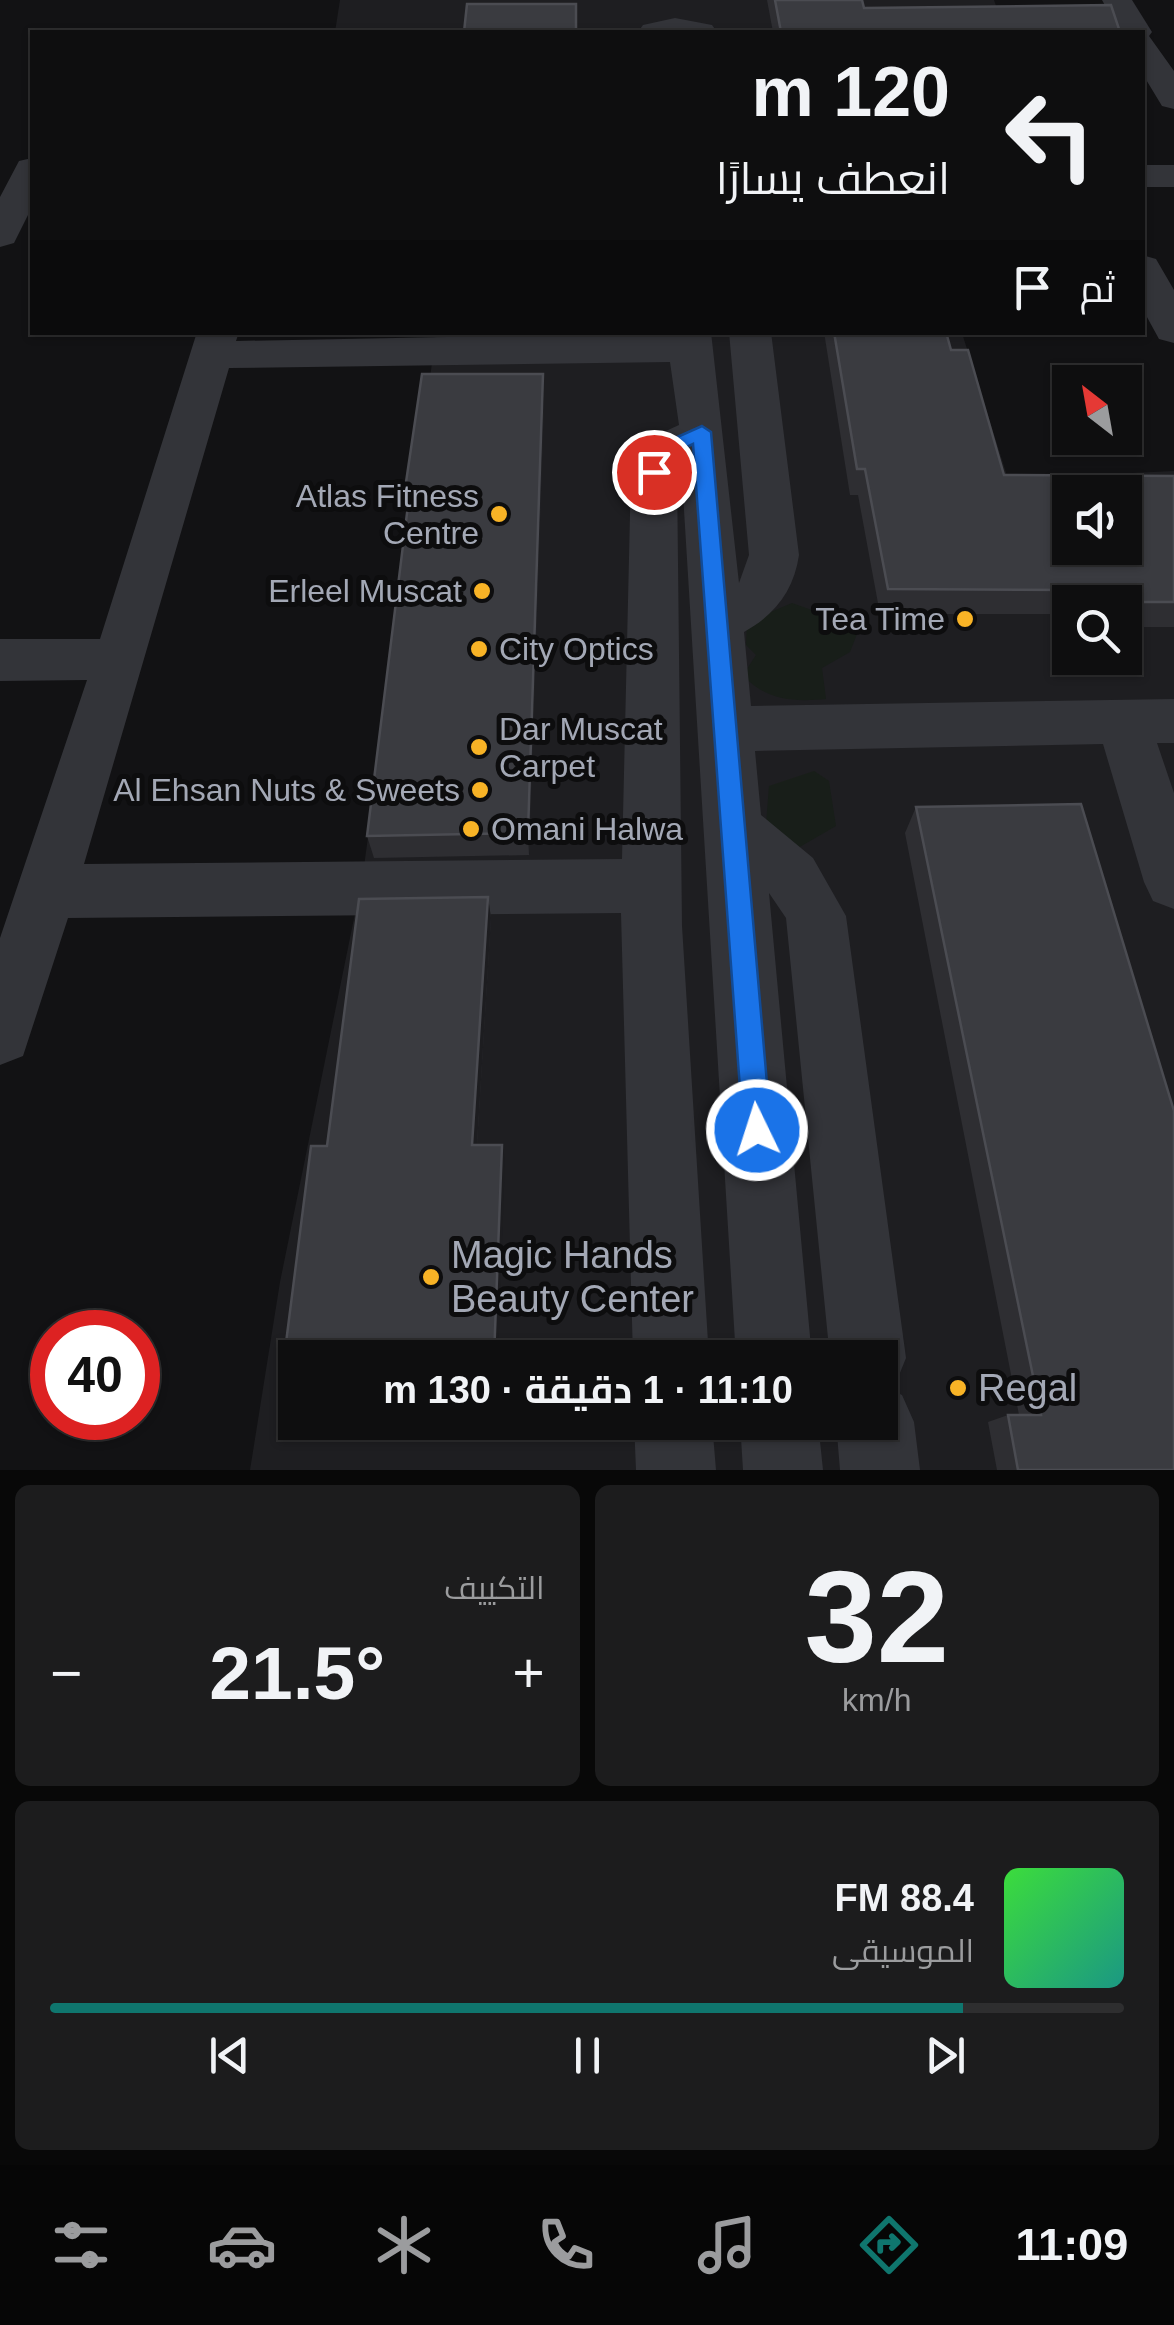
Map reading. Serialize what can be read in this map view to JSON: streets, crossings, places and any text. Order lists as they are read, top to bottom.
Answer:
{
  "places": [
    "Atlas Fitness Centre",
    "Erleel Muscat",
    "Tea Time",
    "City Optics",
    "Dar Muscat Carpet",
    "Al Ehsan Nuts & Sweets",
    "Omani Halwa",
    "Magic Hands Beauty Center",
    "Regal"
  ],
  "north": "top left",
  "page": {
    "turn": ["120 m", "انعطف يسارًا"],
    "then": "ثم",
    "limit": "40",
    "trip": "11:10 · 1 دقيقة · 130 m",
    "tile": [
      ["32", "km/h"],
      "التكييف"
    ],
    "heat": ["−", "21.5°", "+"],
    "song": ["88.4 FM", "الموسيقى"],
    "tabs": "11:09"
  }
}
